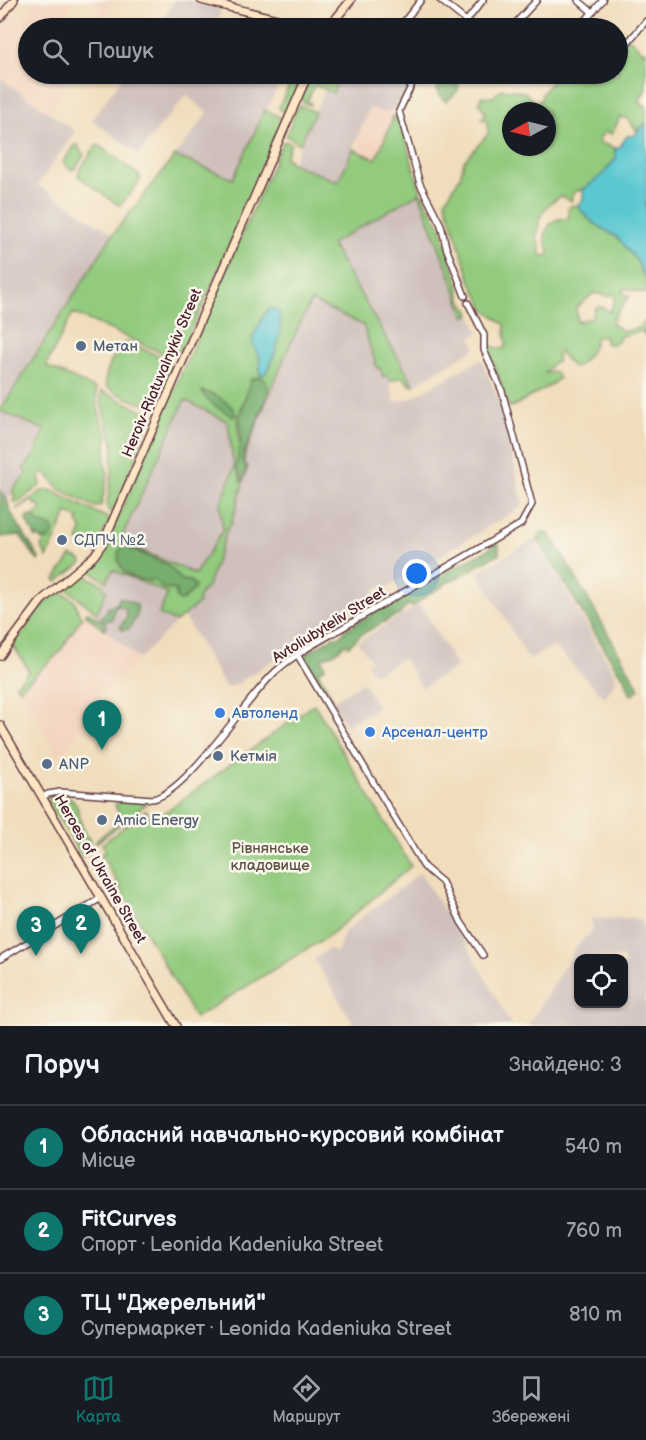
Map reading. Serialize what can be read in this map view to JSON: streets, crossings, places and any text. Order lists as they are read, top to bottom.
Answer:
{
  "streets": {
    "street": ["Heroiv-Riatuvalnykiv Street", "Avtoliubyteliv Street", "Heroes of Ukraine Street"]
  },
  "crossings": [
    ["Avtoliubyteliv Street", "Heroes of Ukraine Street"]
  ],
  "parks": ["Рівнянське кладовище"],
  "places": [
    "Метан",
    "СДПЧ №2",
    "Автоленд",
    "Арсенал-центр",
    "Кетмія",
    "ANP",
    "Amic Energy"
  ],
  "north": "left",
  "page": {
    "search": "Пошук",
    "pins": ["1", "2", "3"],
    "heading": ["Поруч", "Знайдено: 3"],
    "list": [
      {
        "mark": "1",
        "name": "Обласний навчально-курсовий комбінат",
        "note": "Місце",
        "value": "540 m"
      },
      {
        "mark": "2",
        "name": "FitCurves",
        "note": "Спорт · Leonida Kadeniuka Street",
        "value": "760 m"
      },
      {
        "mark": "3",
        "name": "ТЦ \"Джерельний\"",
        "note": "Супермаркет · Leonida Kadeniuka Street",
        "value": "810 m"
      }
    ],
    "nav": ["Карта", "Маршрут", "Збережені"]
  }
}
